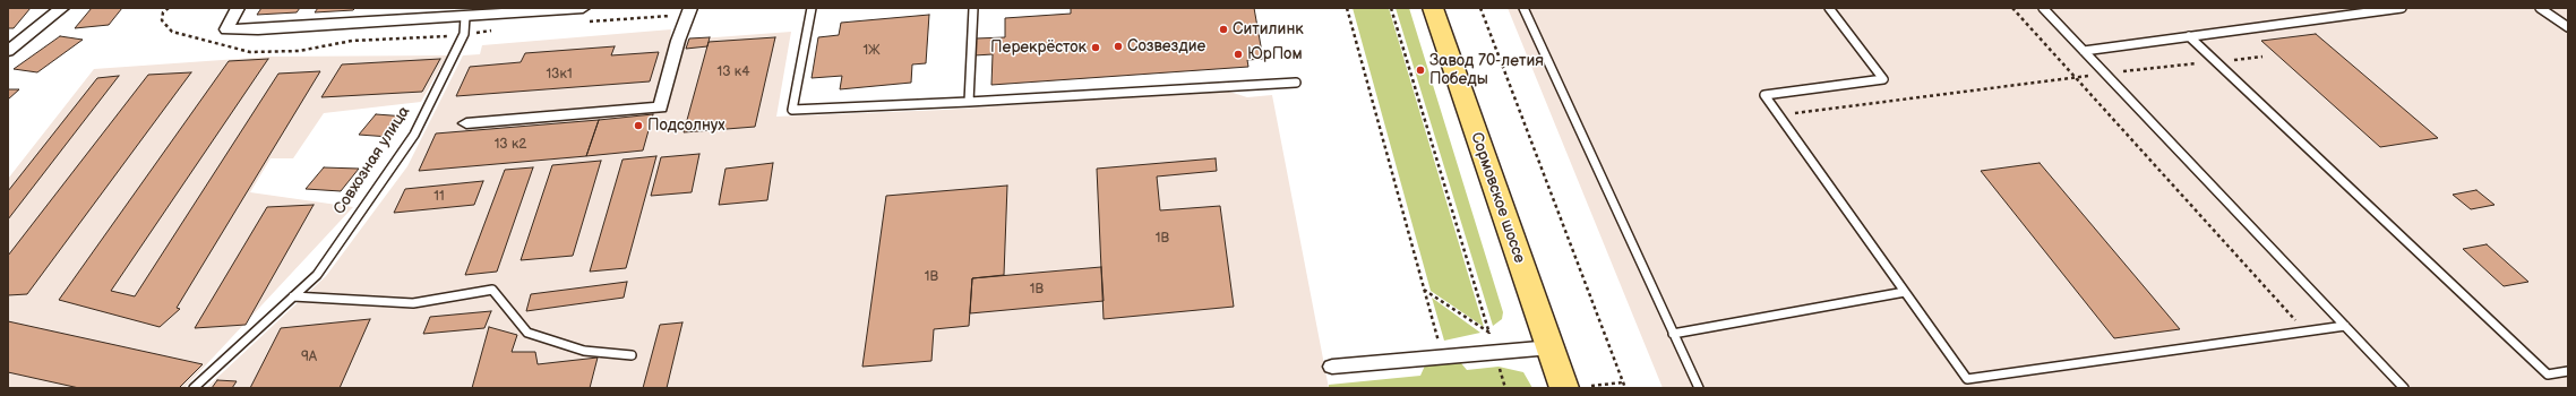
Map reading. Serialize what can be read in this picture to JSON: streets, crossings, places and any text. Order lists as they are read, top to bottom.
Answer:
{
  "streets": {
    "main road": ["Сормовское шоссе"],
    "lane": ["Совхозная улица"]
  },
  "places": [
    "Ситилинк",
    "Созвездие",
    "Перекрёсток",
    "ЮрПом",
    "Завод 70-летия Победы",
    "Подсолнух"
  ],
  "house_numbers": [
    "1Ж",
    "13 к4",
    "13к1",
    "13 к2",
    "11",
    "1В",
    "1В",
    "1В",
    "9А"
  ]
}
